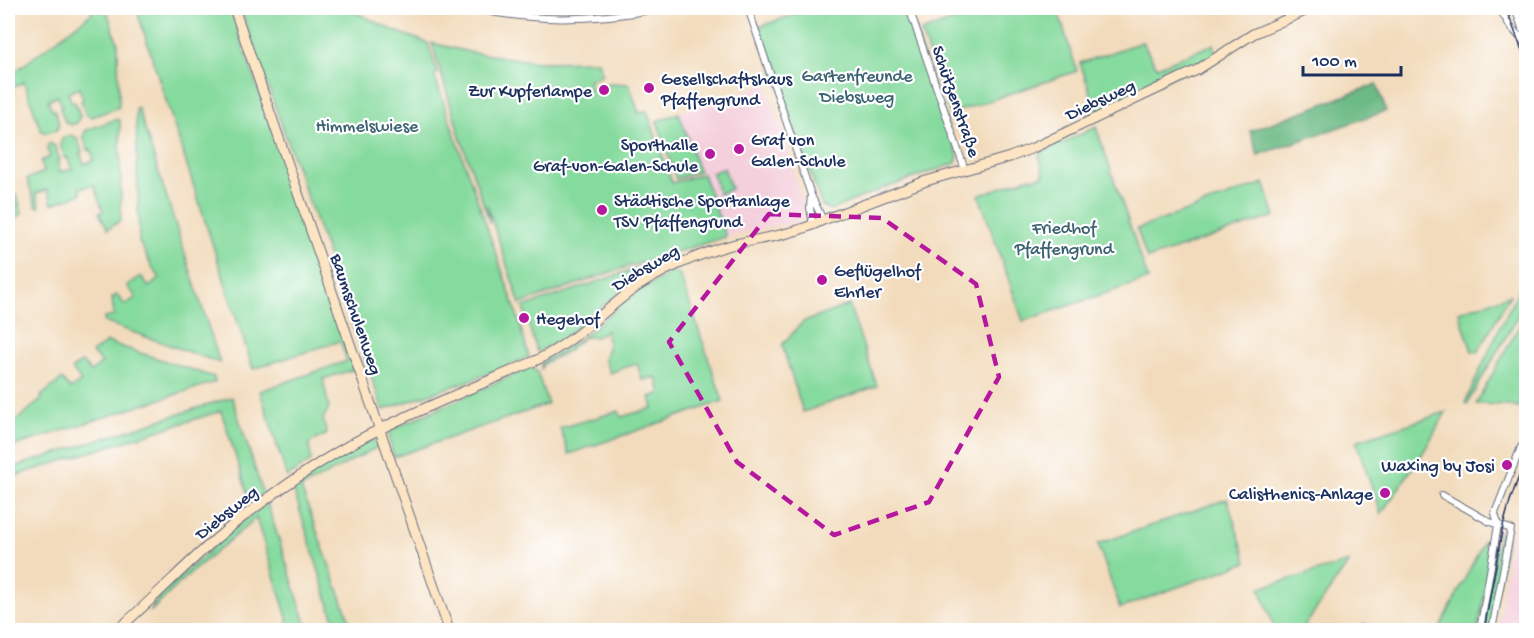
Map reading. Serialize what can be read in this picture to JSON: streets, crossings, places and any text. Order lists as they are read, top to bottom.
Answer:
{
  "streets": {
    "main road": ["Diebsweg", "Baumschulenweg"],
    "street": ["Schützenstraße"]
  },
  "crossings": [
    ["Diebsweg", "Schützenstraße"],
    ["Diebsweg", "Baumschulenweg"]
  ],
  "parks": ["Gartenfreunde Diebsweg", "Himmelswiese", "Friedhof Pfaffengrund"],
  "places": [
    "Gesellschaftshaus Pfaffengrund",
    "Zur Kupferlampe",
    "Graf von Galen-Schule",
    "Sporthalle Graf-von-Galen-Schule",
    "Städtische Sportanlage TSV Pfaffengrund",
    "Geflügelhof Ehrler",
    "Hegehof",
    "Waxing by Josi",
    "Calisthenics-Anlage"
  ],
  "scale_bar": "100 m"
}
